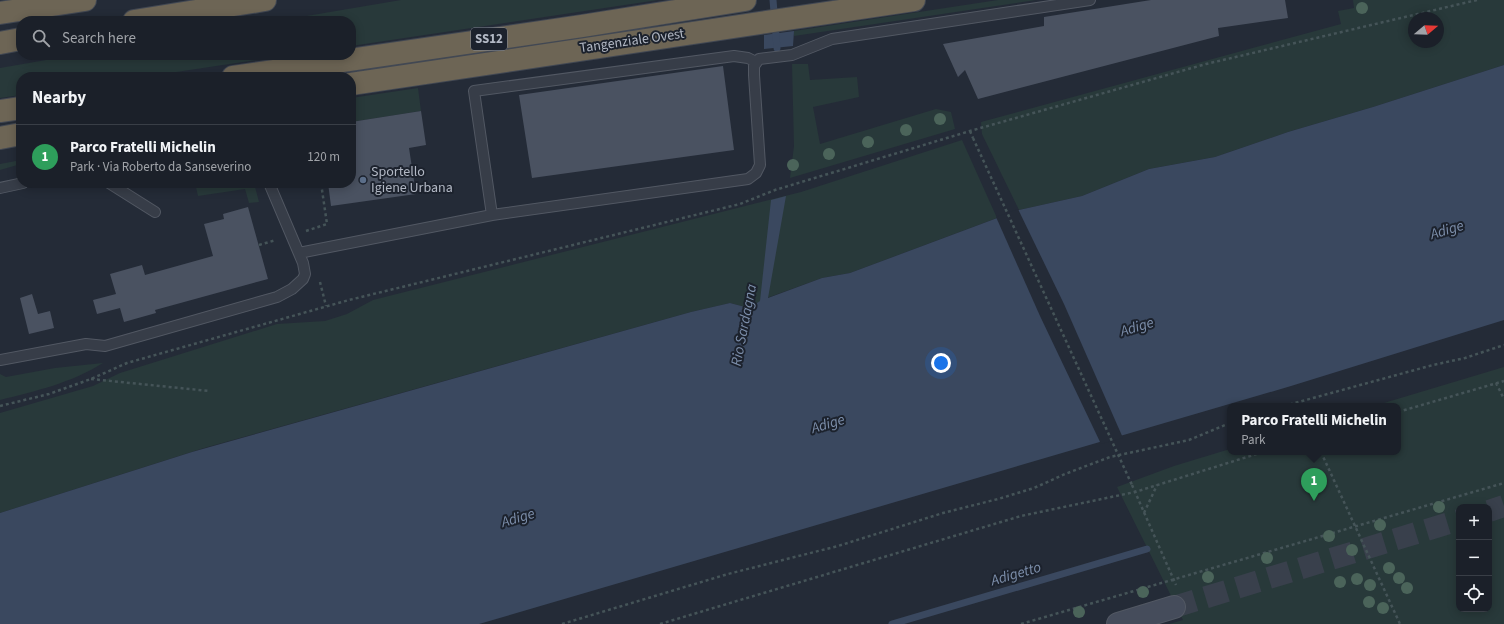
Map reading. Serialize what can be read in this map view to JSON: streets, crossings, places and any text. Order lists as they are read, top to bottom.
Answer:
{
  "streets": {
    "highway": ["SS12", "Tangenziale Ovest"]
  },
  "water": ["Adige", "Rio Sardagna", "Adigetto"],
  "places": ["Sportello Igiene Urbana"],
  "north": "right",
  "page": {
    "search": "Search here",
    "heading": "Nearby",
    "list": [
      {
        "mark": "1",
        "name": "Parco Fratelli Michelin",
        "note": "Park · Via Roberto da Sanseverino",
        "value": "120 m"
      }
    ],
    "popup": ["Parco Fratelli Michelin", "Park"],
    "pins": "1",
    "map_buttons": ["+", "−"]
  }
}
